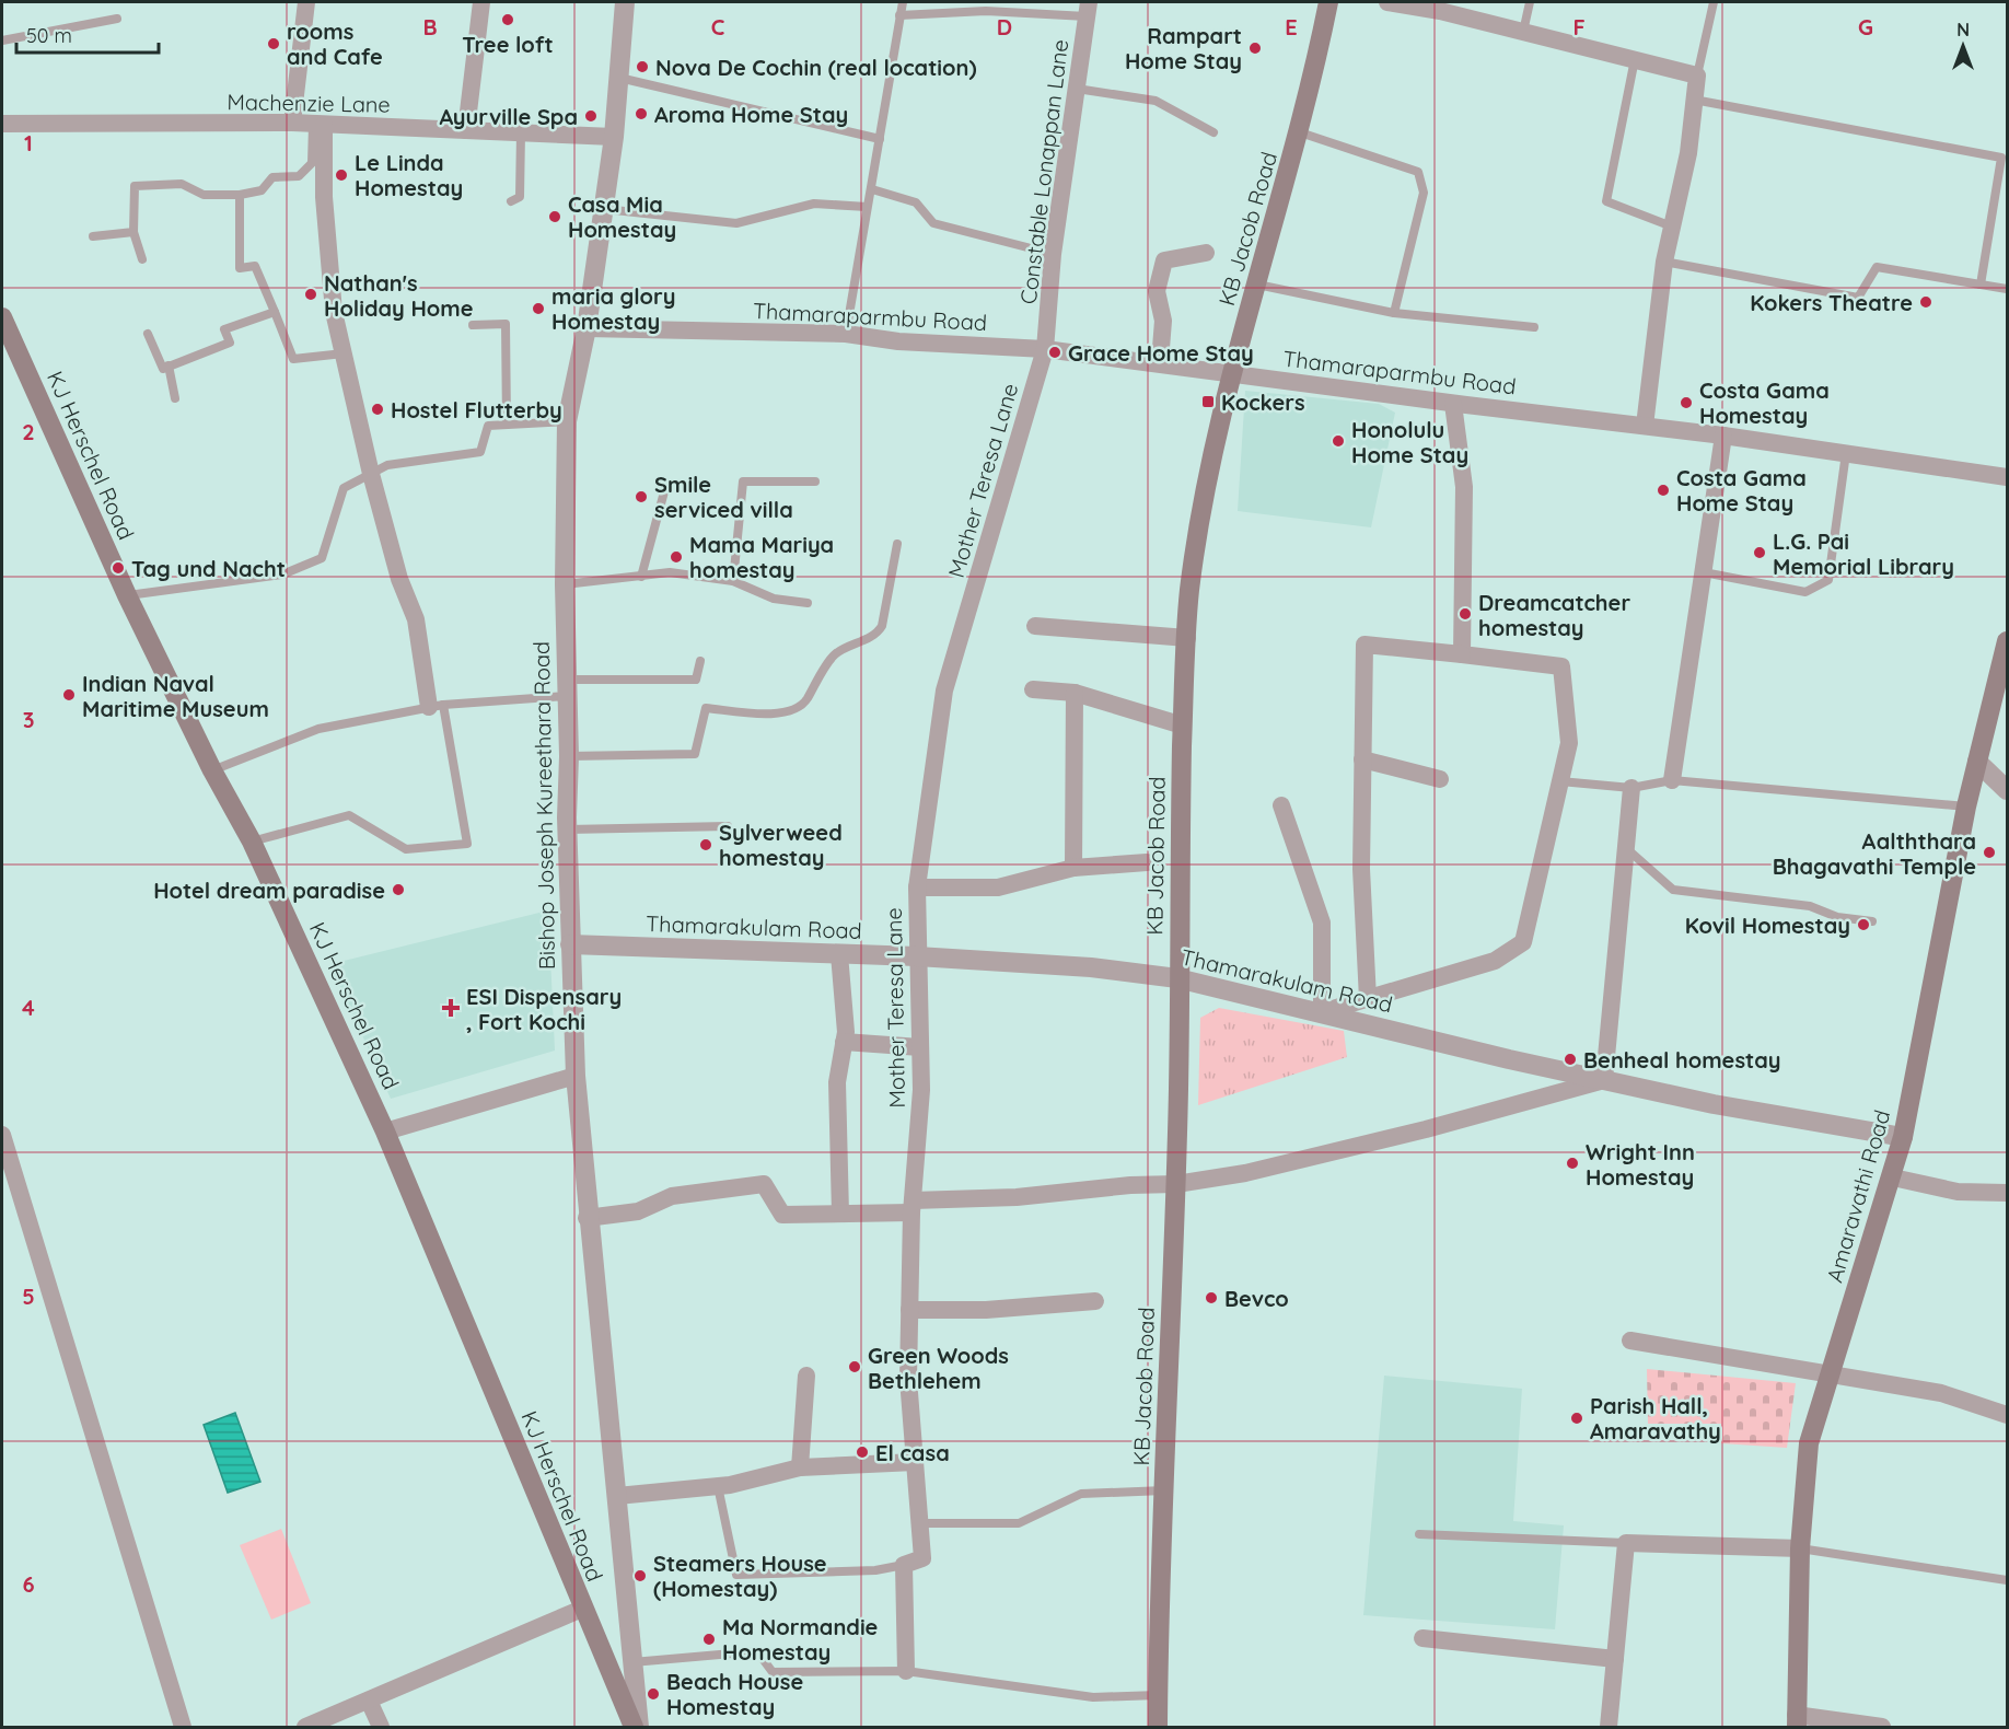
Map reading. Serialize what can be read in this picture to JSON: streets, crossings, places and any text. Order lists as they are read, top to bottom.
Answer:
{
  "streets": {
    "main road": ["KB Jacob Road", "KJ Herschel Road", "Amaravathi Road"],
    "street": [
      "Machenzie Lane",
      "Constable Lonappan Lane",
      "Thamaraparmbu Road",
      "Mother Teresa Lane",
      "Bishop Joseph Kureethara Road",
      "Thamarakulam Road"
    ]
  },
  "crossings": [
    ["Machenzie Lane", "Bishop Joseph Kureethara Road"],
    ["Constable Lonappan Lane", "Thamaraparmbu Road"],
    ["Constable Lonappan Lane", "Mother Teresa Lane"],
    ["KB Jacob Road", "Thamaraparmbu Road"],
    ["KB Jacob Road", "Thamarakulam Road"],
    ["Thamaraparmbu Road", "Mother Teresa Lane"],
    ["Thamaraparmbu Road", "Bishop Joseph Kureethara Road"],
    ["Mother Teresa Lane", "Thamarakulam Road"],
    ["Bishop Joseph Kureethara Road", "Thamarakulam Road"],
    ["Thamarakulam Road", "Amaravathi Road"]
  ],
  "places": {
    "other": [
      "Tree loft",
      "rooms and Cafe",
      "Rampart Home Stay",
      "Nova De Cochin (real location)",
      "Aroma Home Stay",
      "Ayurville Spa",
      "Le Linda Homestay",
      "Casa Mia Homestay",
      "Nathan's Holiday Home",
      "Kokers Theatre",
      "maria glory Homestay",
      "Grace Home Stay",
      "Costa Gama Homestay",
      "Hostel Flutterby",
      "Honolulu Home Stay",
      "Costa Gama Home Stay",
      "Smile serviced villa",
      "L.G. Pai Memorial Library",
      "Mama Mariya homestay",
      "Tag und Nacht",
      "Dreamcatcher homestay",
      "Indian Naval Maritime Museum",
      "Sylverweed homestay",
      "Aalththara Bhagavathi Temple",
      "Hotel dream paradise",
      "Kovil Homestay",
      "Benheal homestay",
      "Wright Inn Homestay",
      "Bevco",
      "Green Woods Bethlehem",
      "Parish Hall, Amaravathy",
      "El casa",
      "Steamers House (Homestay)",
      "Ma Normandie Homestay",
      "Beach House Homestay"
    ],
    "transit": ["Kockers"],
    "health": ["ESI Dispensary , Fort Kochi"]
  },
  "scale_bar": "50 m",
  "north": "top",
  "grid": {
    "columns": [
      "B",
      "C",
      "D",
      "E",
      "F",
      "G"
    ],
    "rows": [
      "1",
      "2",
      "3",
      "4",
      "5",
      "6"
    ]
  }
}
